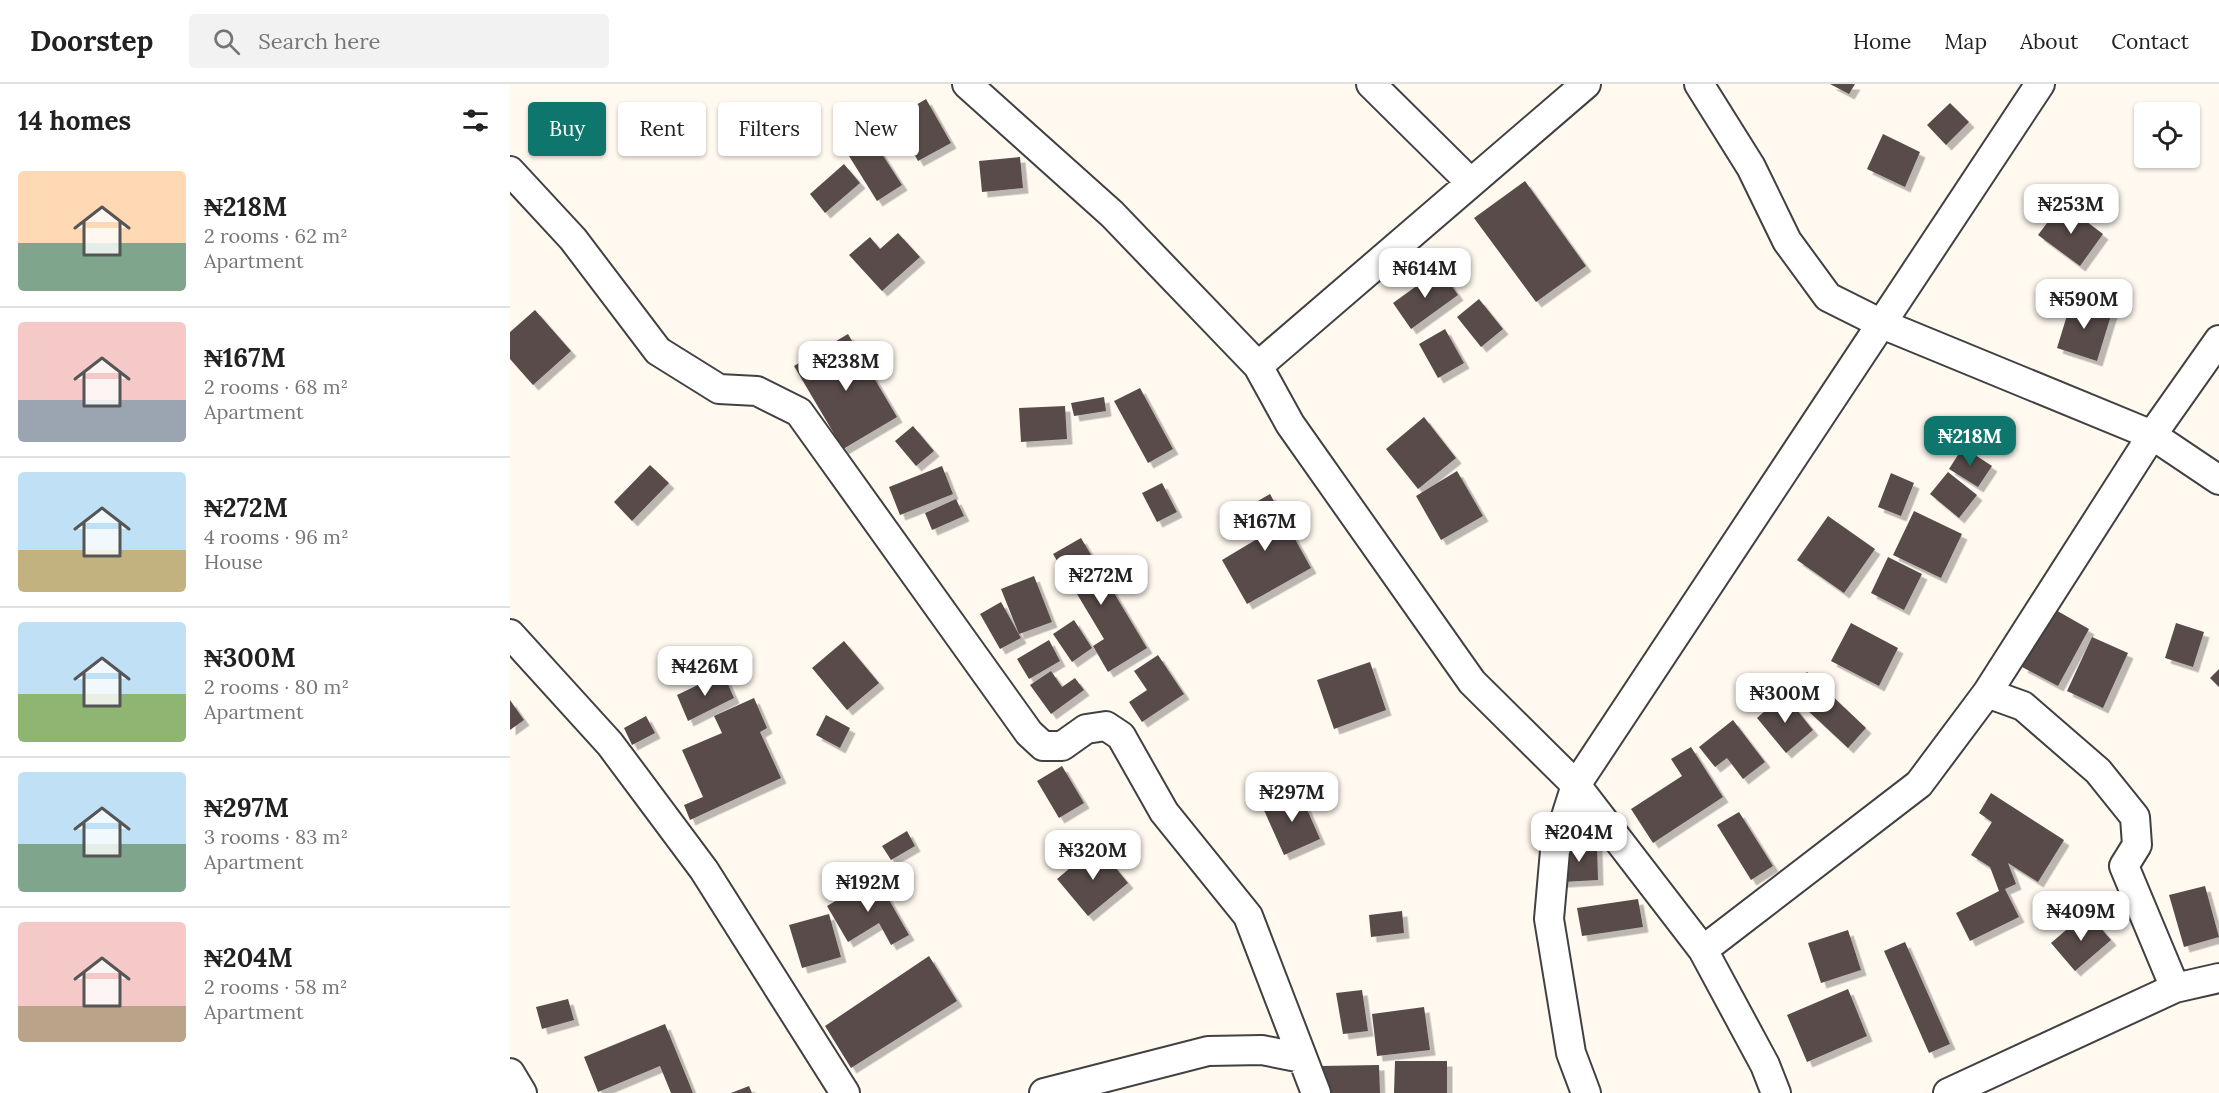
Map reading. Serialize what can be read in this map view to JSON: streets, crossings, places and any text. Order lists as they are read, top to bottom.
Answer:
{
  "page": {
    "header": "Doorstep",
    "search": "Search here",
    "nav": [
      "Home",
      "Map",
      "About",
      "Contact"
    ],
    "heading": "14 homes",
    "chip": [
      "Buy",
      "Rent",
      "Filters",
      "New"
    ],
    "list": [
      {
        "name": "₦218M",
        "note": "2 rooms · 62 m² · Apartment"
      },
      {
        "name": "₦167M",
        "note": "2 rooms · 68 m² · Apartment"
      },
      {
        "name": "₦272M",
        "note": "4 rooms · 96 m² · House"
      },
      {
        "name": "₦300M",
        "note": "2 rooms · 80 m² · Apartment"
      },
      {
        "name": "₦297M",
        "note": "3 rooms · 83 m² · Apartment"
      },
      {
        "name": "₦204M",
        "note": "2 rooms · 58 m² · Apartment"
      }
    ],
    "price": [
      "₦253M",
      "₦614M",
      "₦590M",
      "₦238M",
      "₦218M",
      "₦167M",
      "₦272M",
      "₦426M",
      "₦300M",
      "₦297M",
      "₦204M",
      "₦320M",
      "₦192M",
      "₦409M"
    ]
  }
}
